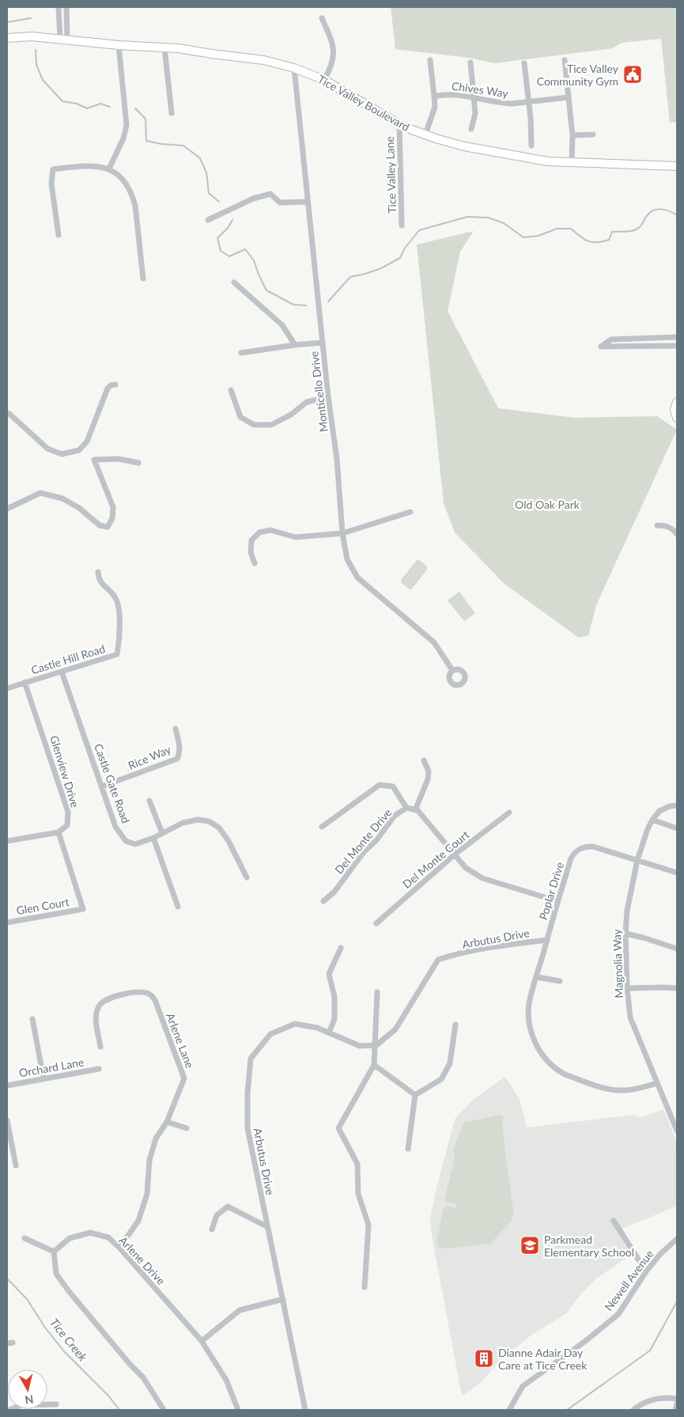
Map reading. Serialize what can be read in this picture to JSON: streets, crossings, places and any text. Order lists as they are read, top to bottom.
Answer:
{
  "streets": {
    "street": [
      "Chives Way",
      "Tice Valley Boulevard",
      "Tice Valley Lane",
      "Monticello Drive",
      "Castle Hill Road",
      "Rice Way",
      "Glenview Drive",
      "Castle Gate Road",
      "Del Monte Drive",
      "Del Monte Court",
      "Poplar Drive",
      "Glen Court",
      "Arbutus Drive",
      "Magnolia Way",
      "Arlene Lane",
      "Orchard Lane",
      "Arlene Drive",
      "Newell Avenue"
    ]
  },
  "crossings": [
    ["Tice Valley Boulevard", "Tice Valley Lane"],
    ["Tice Valley Boulevard", "Monticello Drive"],
    ["Castle Hill Road", "Glenview Drive"],
    ["Castle Hill Road", "Castle Gate Road"],
    ["Rice Way", "Castle Gate Road"],
    ["Glenview Drive", "Glen Court"],
    ["Del Monte Drive", "Del Monte Court"],
    ["Del Monte Drive", "Poplar Drive"],
    ["Poplar Drive", "Arbutus Drive"],
    ["Poplar Drive", "Magnolia Way"],
    ["Arlene Lane", "Arlene Drive"]
  ],
  "water": ["Tice Creek"],
  "parks": ["Old Oak Park"],
  "places": {
    "public building": ["Tice Valley Community Gym"],
    "school or university": ["Parkmead Elementary School"],
    "building": ["Dianne Adair Day Care at Tice Creek"]
  },
  "north": "bottom"
}
